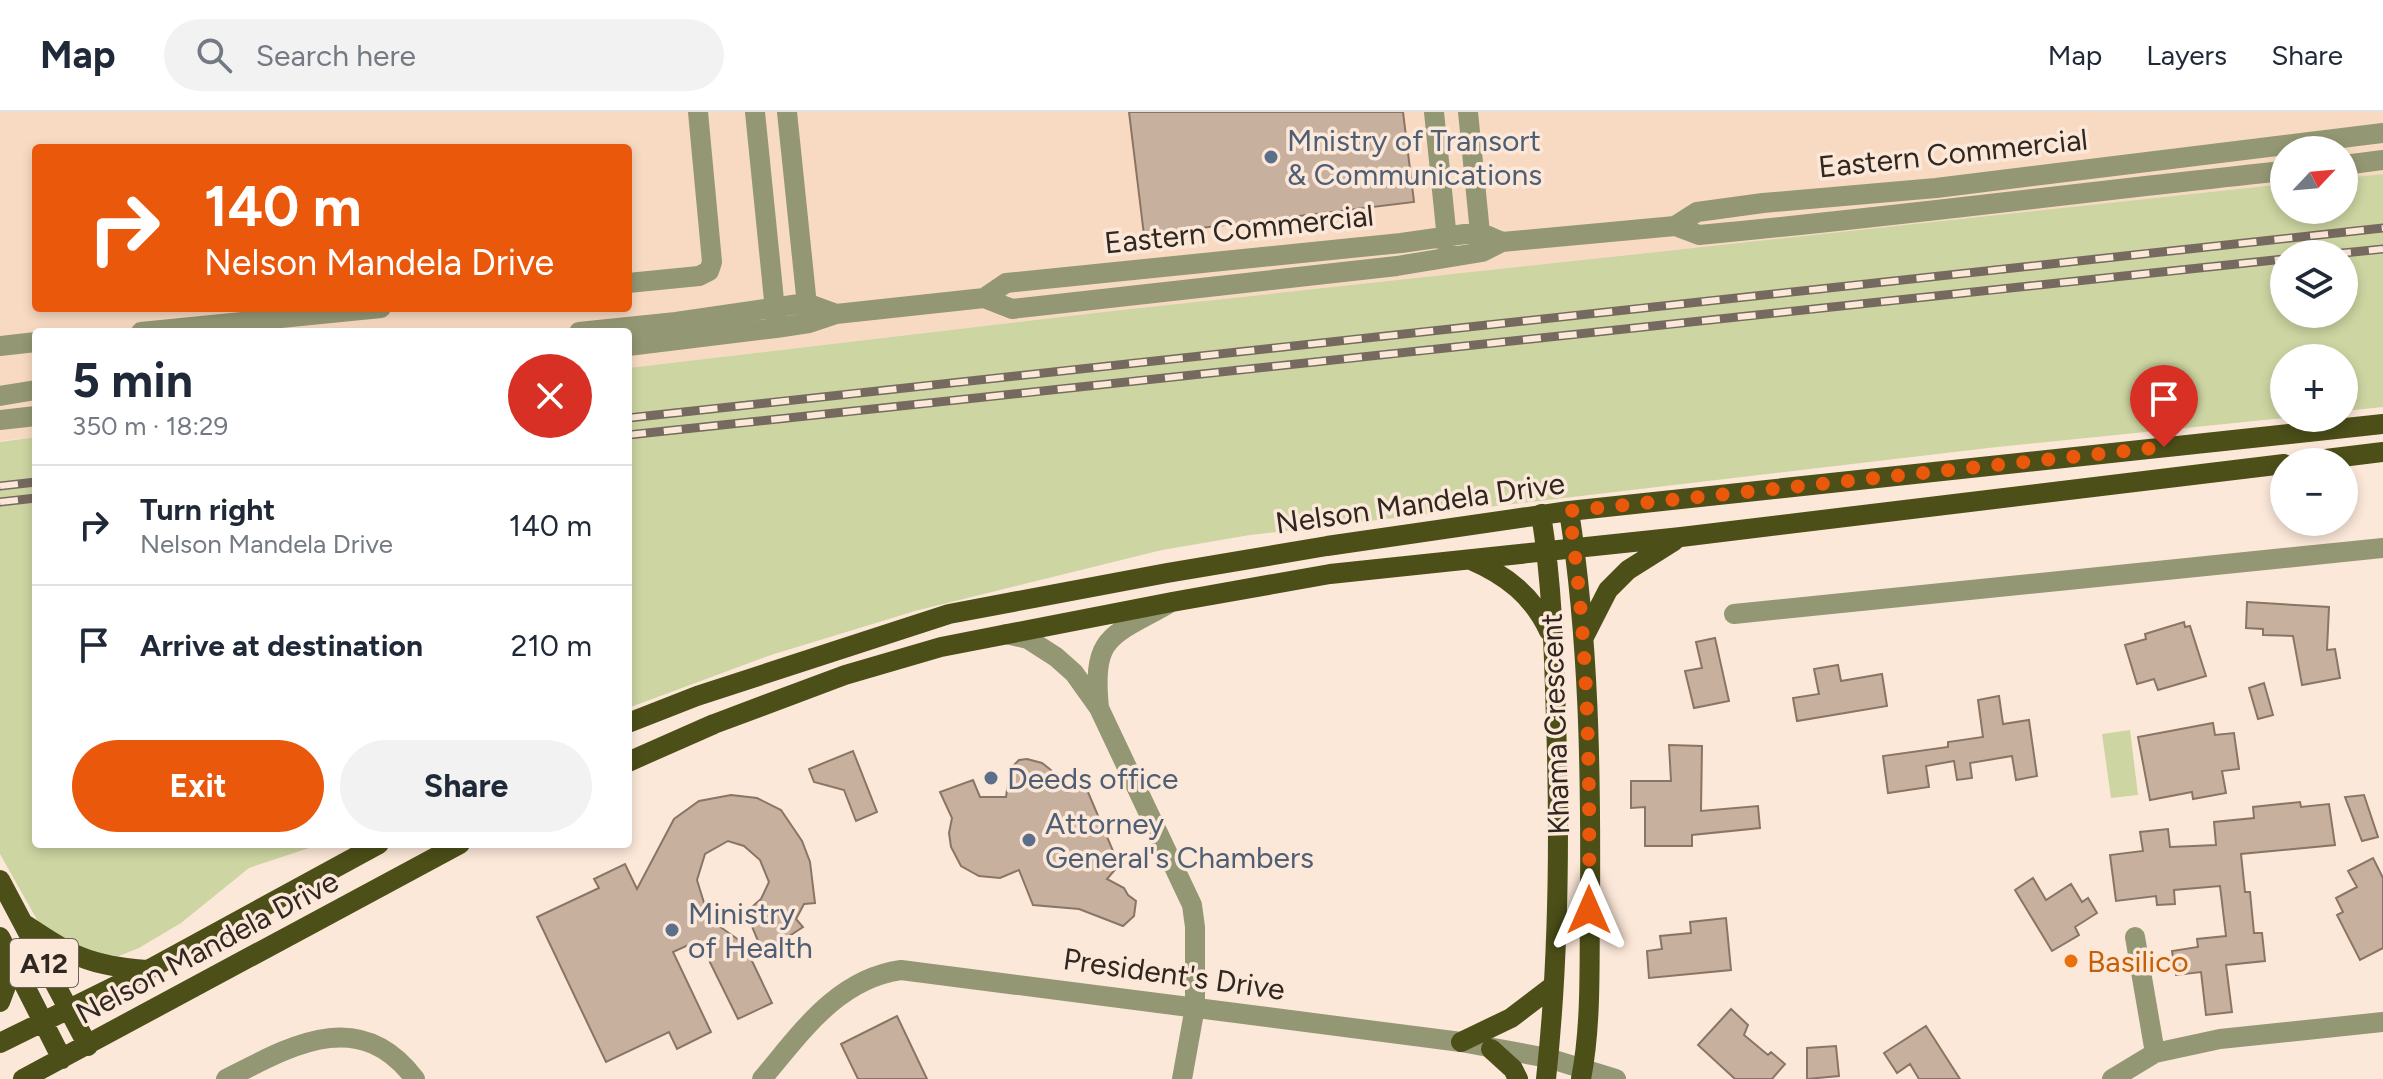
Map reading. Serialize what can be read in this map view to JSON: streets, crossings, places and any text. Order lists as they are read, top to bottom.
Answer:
{
  "streets": {
    "main road": ["Nelson Mandela Drive", "Khama Crescent", "A12"],
    "street": ["Eastern Commercial", "President's Drive"]
  },
  "crossings": [
    ["Nelson Mandela Drive", "Khama Crescent"],
    ["Nelson Mandela Drive", "A12"],
    ["Khama Crescent", "President's Drive"]
  ],
  "places": [
    "Mnistry of Transort & Communications",
    "Deeds office",
    "Attorney General's Chambers",
    "Ministry of Health",
    "Basilico"
  ],
  "north": "top right",
  "page": {
    "header": "Map",
    "search": "Search here",
    "nav": ["Map", "Layers", "Share"],
    "map_buttons": ["+", "−"],
    "turn": ["140 m", "Nelson Mandela Drive"],
    "heading": ["5 min", "350 m · 18:29"],
    "list": [
      {
        "name": "Turn right",
        "note": "Nelson Mandela Drive",
        "value": "140 m"
      },
      {
        "name": "Arrive at destination",
        "value": "210 m"
      }
    ],
    "buttons": ["Exit", "Share"]
  }
}
